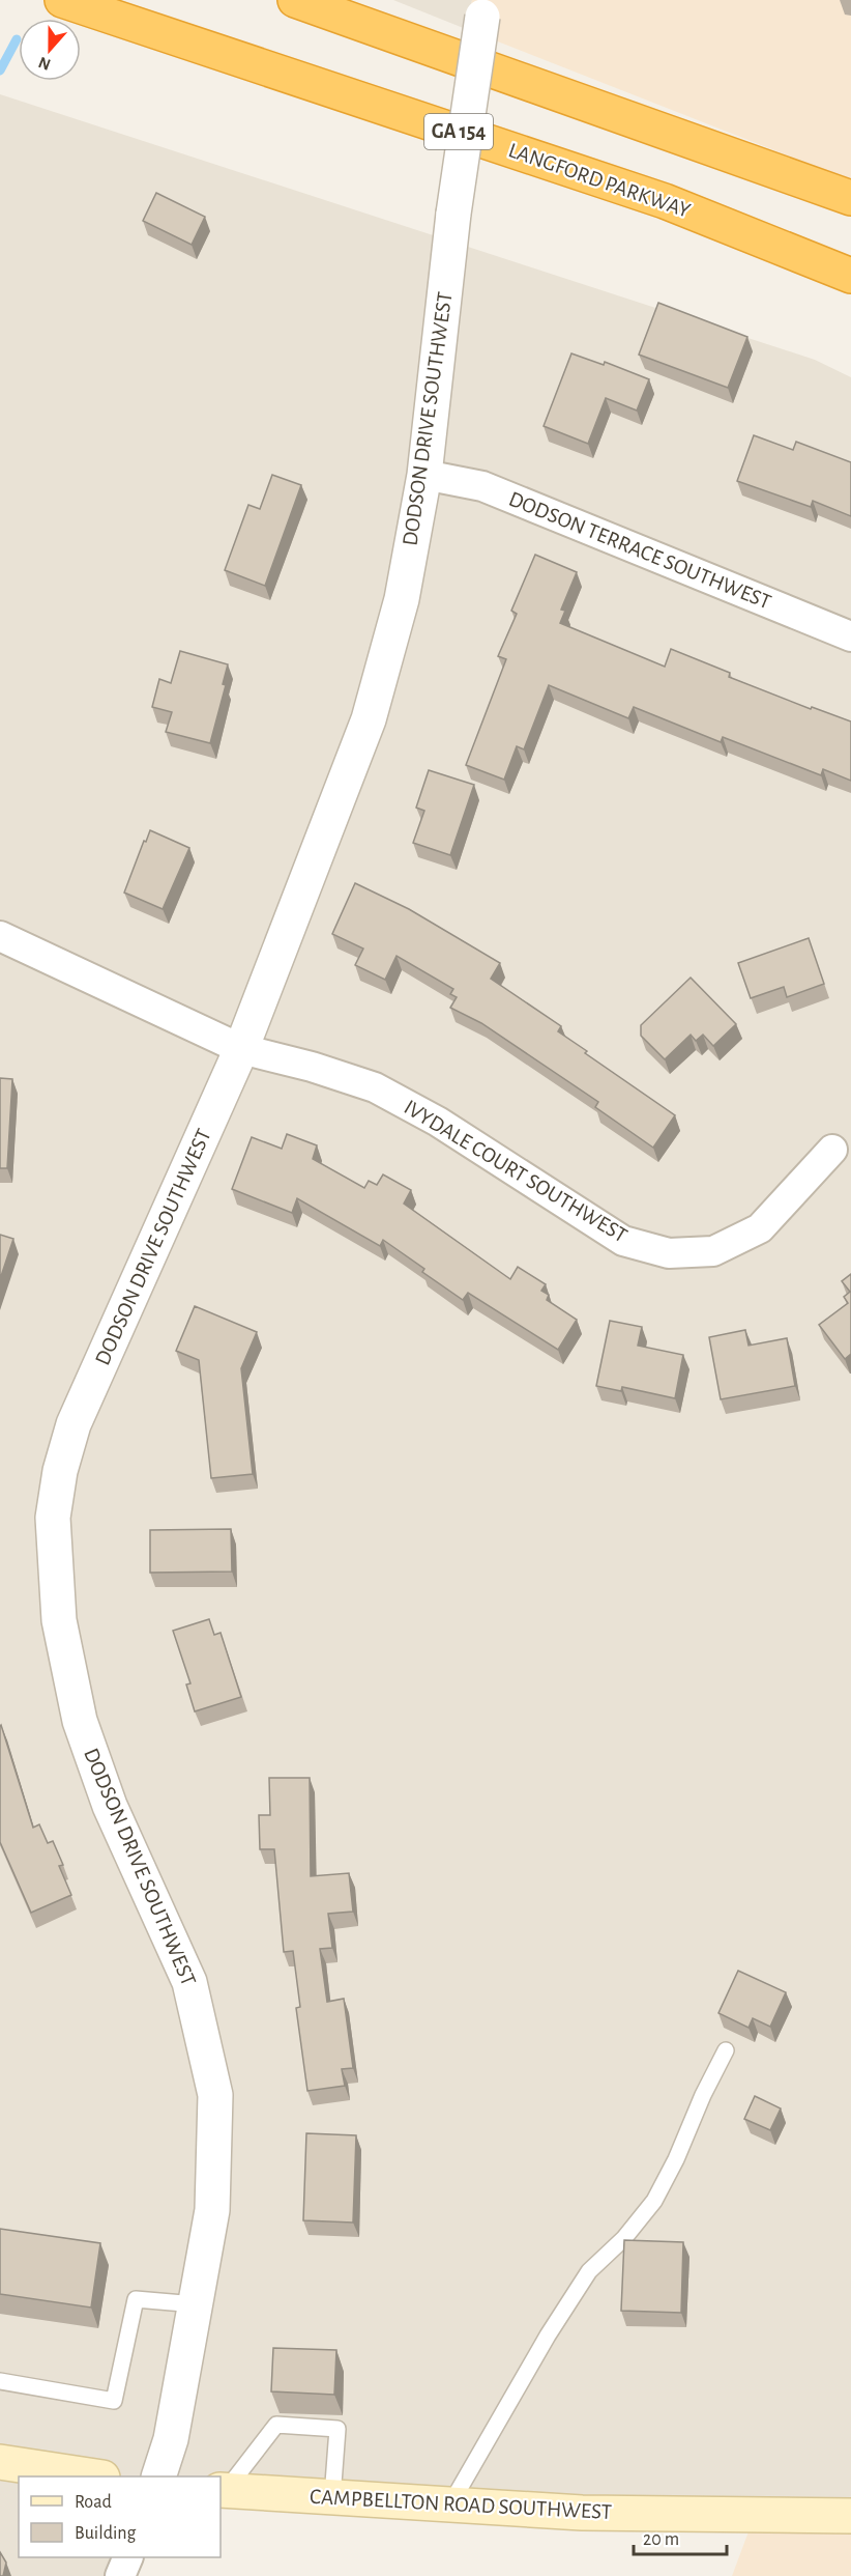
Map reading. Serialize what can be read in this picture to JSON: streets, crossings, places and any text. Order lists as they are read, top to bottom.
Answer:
{
  "streets": {
    "highway": ["GA 154", "LANGFORD PARKWAY"],
    "main road": ["CAMPBELLTON ROAD SOUTHWEST"],
    "street": ["DODSON DRIVE SOUTHWEST", "DODSON TERRACE SOUTHWEST", "IVYDALE COURT SOUTHWEST"]
  },
  "crossings": [
    ["DODSON DRIVE SOUTHWEST", "DODSON TERRACE SOUTHWEST"],
    ["DODSON DRIVE SOUTHWEST", "IVYDALE COURT SOUTHWEST"]
  ],
  "legend": ["Road", "Building"],
  "scale_bar": "20 m",
  "north": "bottom"
}
